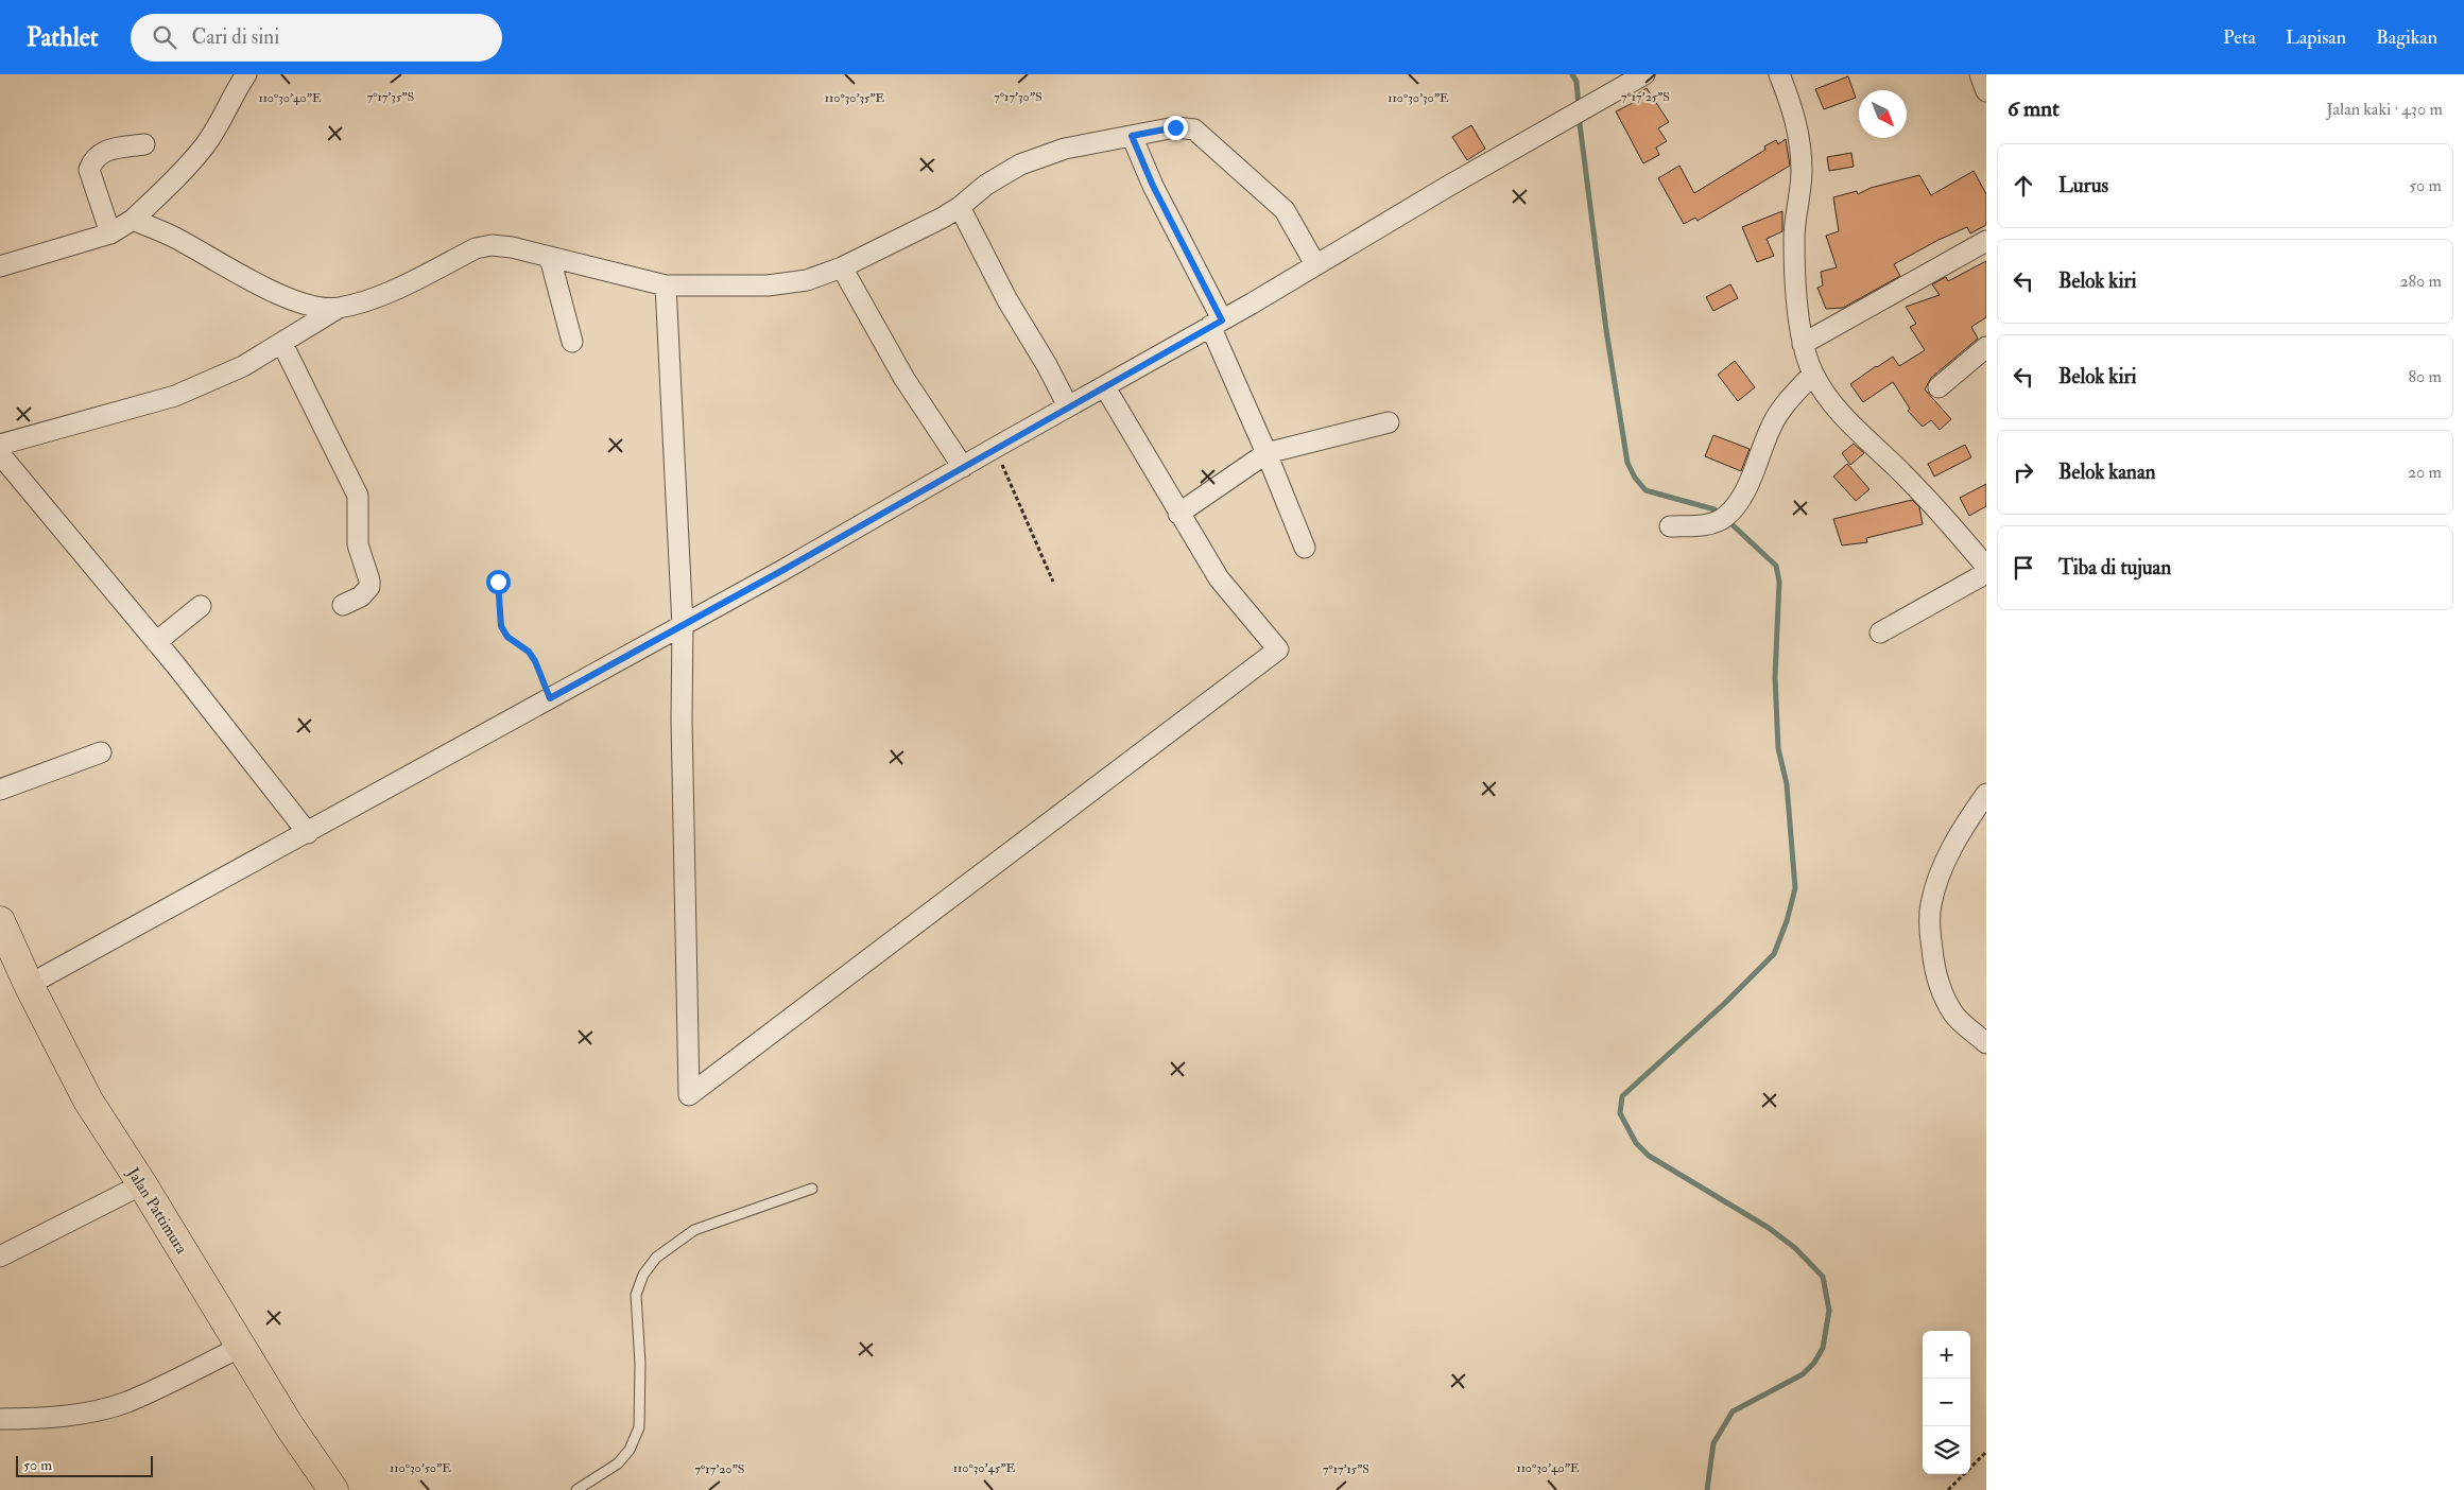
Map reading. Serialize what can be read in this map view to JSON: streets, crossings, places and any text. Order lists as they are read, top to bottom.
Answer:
{
  "streets": {
    "main road": ["Jalan Pattimura"]
  },
  "scale_bar": "50 m",
  "north": "bottom right",
  "page": {
    "header": "Pathlet",
    "search": "Cari di sini",
    "nav": ["Peta", "Lapisan", "Bagikan"],
    "heading": ["6 mnt", "Jalan kaki · 430 m"],
    "list": [
      ["Lurus", "50 m"],
      ["Belok kiri", "280 m"],
      ["Belok kiri", "80 m"],
      ["Belok kanan", "20 m"],
      "Tiba di tujuan"
    ],
    "map_buttons": ["+", "−"],
    "scale": "50 m"
  },
  "coordinates": [
    "7°17'35\"S",
    "7°17'30\"S",
    "7°17'25\"S",
    "110°30'40\"E",
    "110°30'35\"E",
    "110°30'30\"E",
    "110°30'50\"E",
    "110°30'45\"E",
    "7°17'20\"S",
    "7°17'15\"S"
  ]
}
